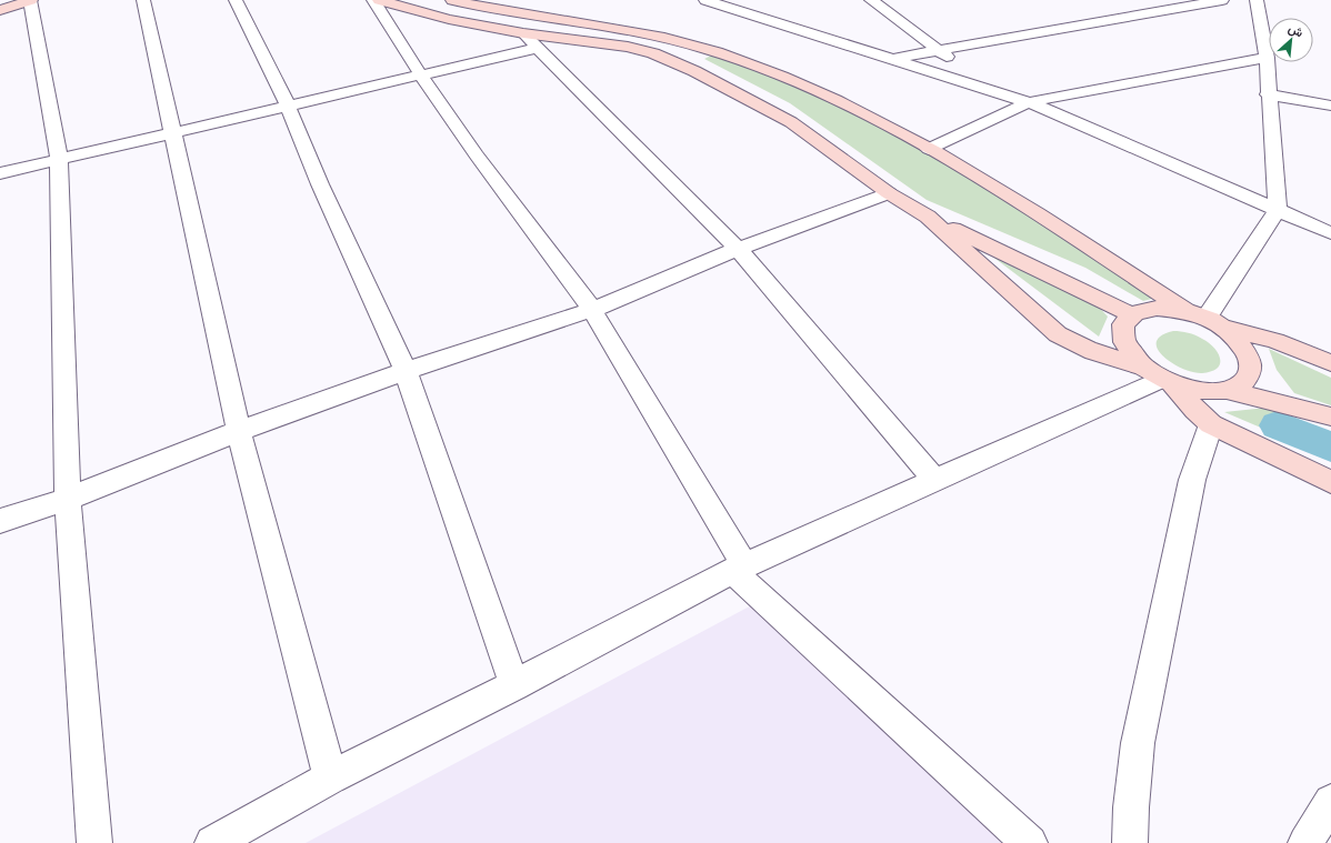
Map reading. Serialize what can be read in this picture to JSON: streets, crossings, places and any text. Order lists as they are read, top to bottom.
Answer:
{
  "north": "top right"
}
